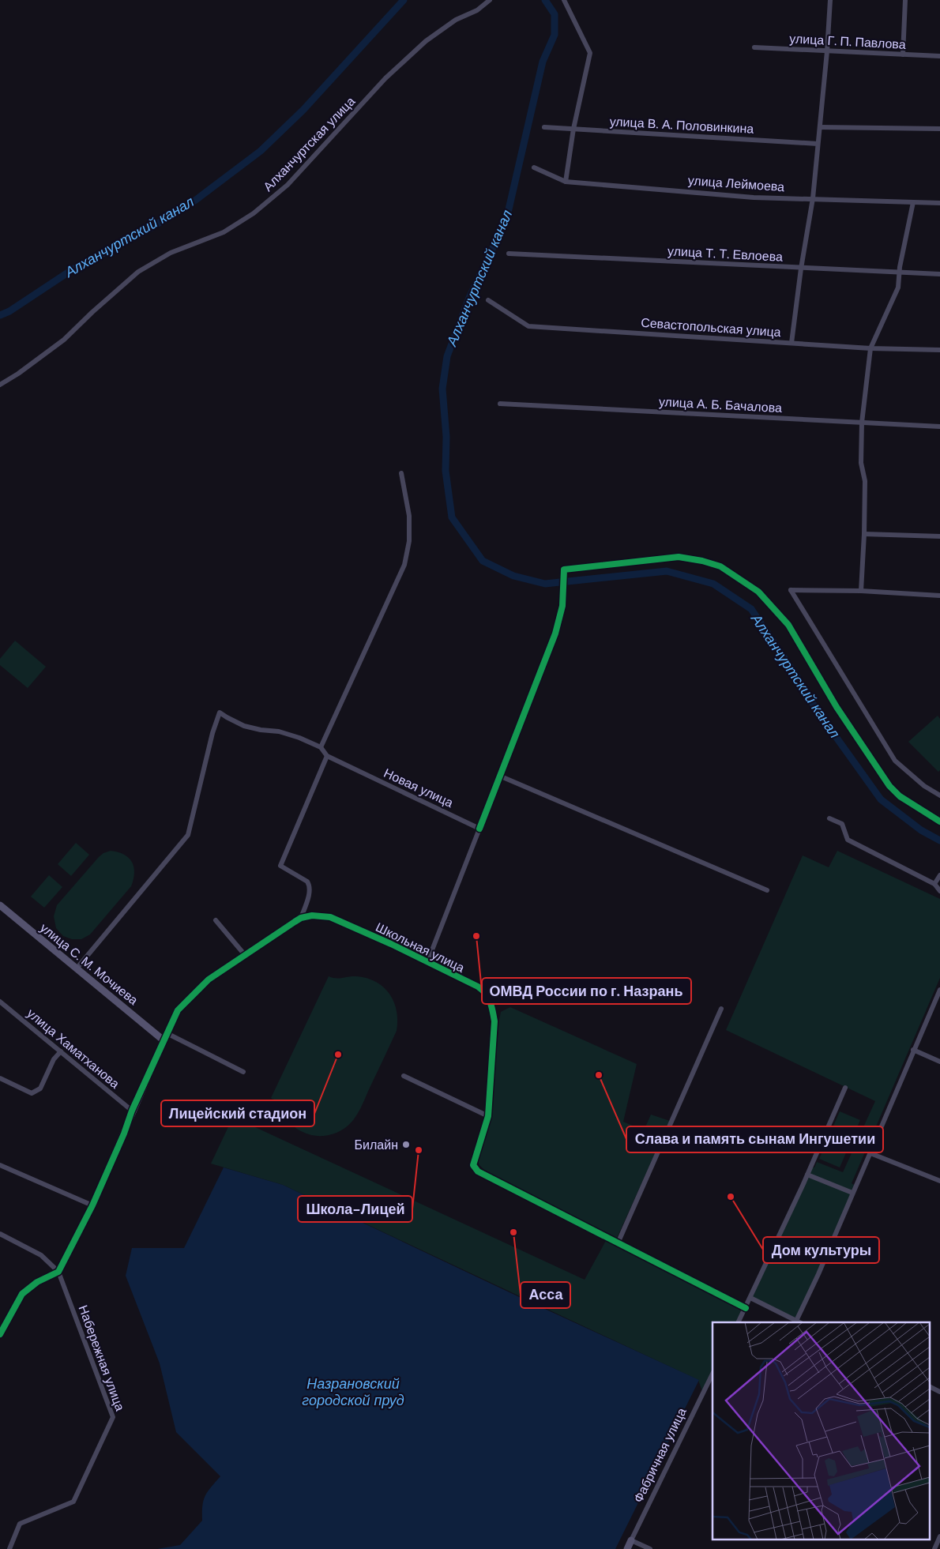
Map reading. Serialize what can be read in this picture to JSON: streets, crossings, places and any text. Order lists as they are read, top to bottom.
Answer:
{
  "streets": {
    "street": [
      "улица Г. П. Павлова",
      "улица В. А. Половинкина",
      "Алханчуртская улица",
      "улица Леймоева",
      "улица Т. Т. Евлоева",
      "Севастопольская улица",
      "улица А. Б. Бачалова",
      "Новая улица",
      "Школьная улица",
      "улица С. М. Мочиева",
      "улица Хаматханова",
      "Набережная улица",
      "Фабричная улица"
    ]
  },
  "water": ["Алханчуртский канал", "Назрановский городской пруд"],
  "places": [
    "ОМВД России по г. Назрань",
    "Лицейский стадион",
    "Слава и память сынам Ингушетии",
    "Билайн",
    "Школа-Лицей",
    "Дом культуры",
    "Асса"
  ]
}
